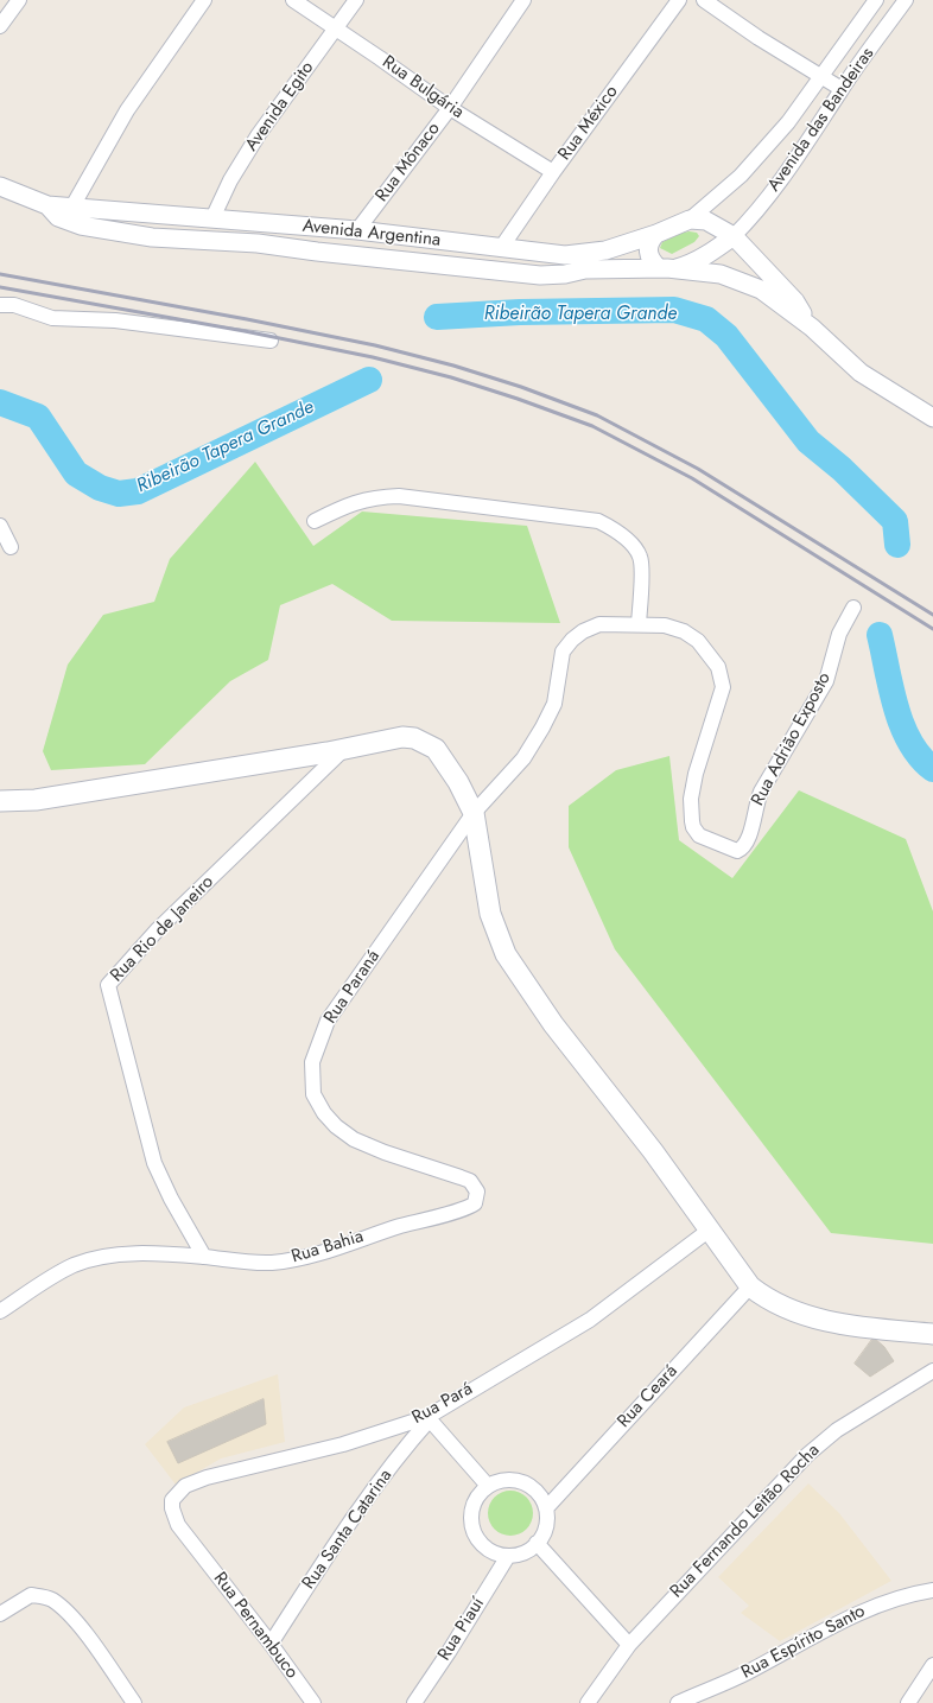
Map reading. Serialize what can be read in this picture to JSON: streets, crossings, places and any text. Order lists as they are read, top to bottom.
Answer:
{
  "streets": {
    "street": [
      "Rua Bulgária",
      "Avenida Egito",
      "Avenida das Bandeiras",
      "Rua México",
      "Rua Mônaco",
      "Avenida Argentina",
      "Rua Adrião Exposto",
      "Rua Rio de Janeiro",
      "Rua Paraná",
      "Rua Bahia",
      "Rua Ceará",
      "Rua Pará",
      "Rua Fernando Leitão Rocha",
      "Rua Santa Catarina",
      "Rua Pernambuco",
      "Rua Piauí",
      "Rua Espírito Santo"
    ]
  },
  "crossings": [
    ["Rua Bulgária", "Avenida Egito"],
    ["Rua Bulgária", "Rua México"],
    ["Rua Bulgária", "Rua Mônaco"],
    ["Avenida Egito", "Avenida Argentina"],
    ["Avenida das Bandeiras", "Avenida Argentina"],
    ["Rua México", "Avenida Argentina"],
    ["Rua Mônaco", "Avenida Argentina"],
    ["Rua Adrião Exposto", "Rua Paraná"],
    ["Rua Rio de Janeiro", "Rua Bahia"],
    ["Rua Paraná", "Rua Bahia"],
    ["Rua Ceará", "Rua Piauí"],
    ["Rua Pará", "Rua Santa Catarina"],
    ["Rua Pará", "Rua Pernambuco"],
    ["Rua Santa Catarina", "Rua Pernambuco"]
  ],
  "water": ["Ribeirão Tapera Grande"]
}
